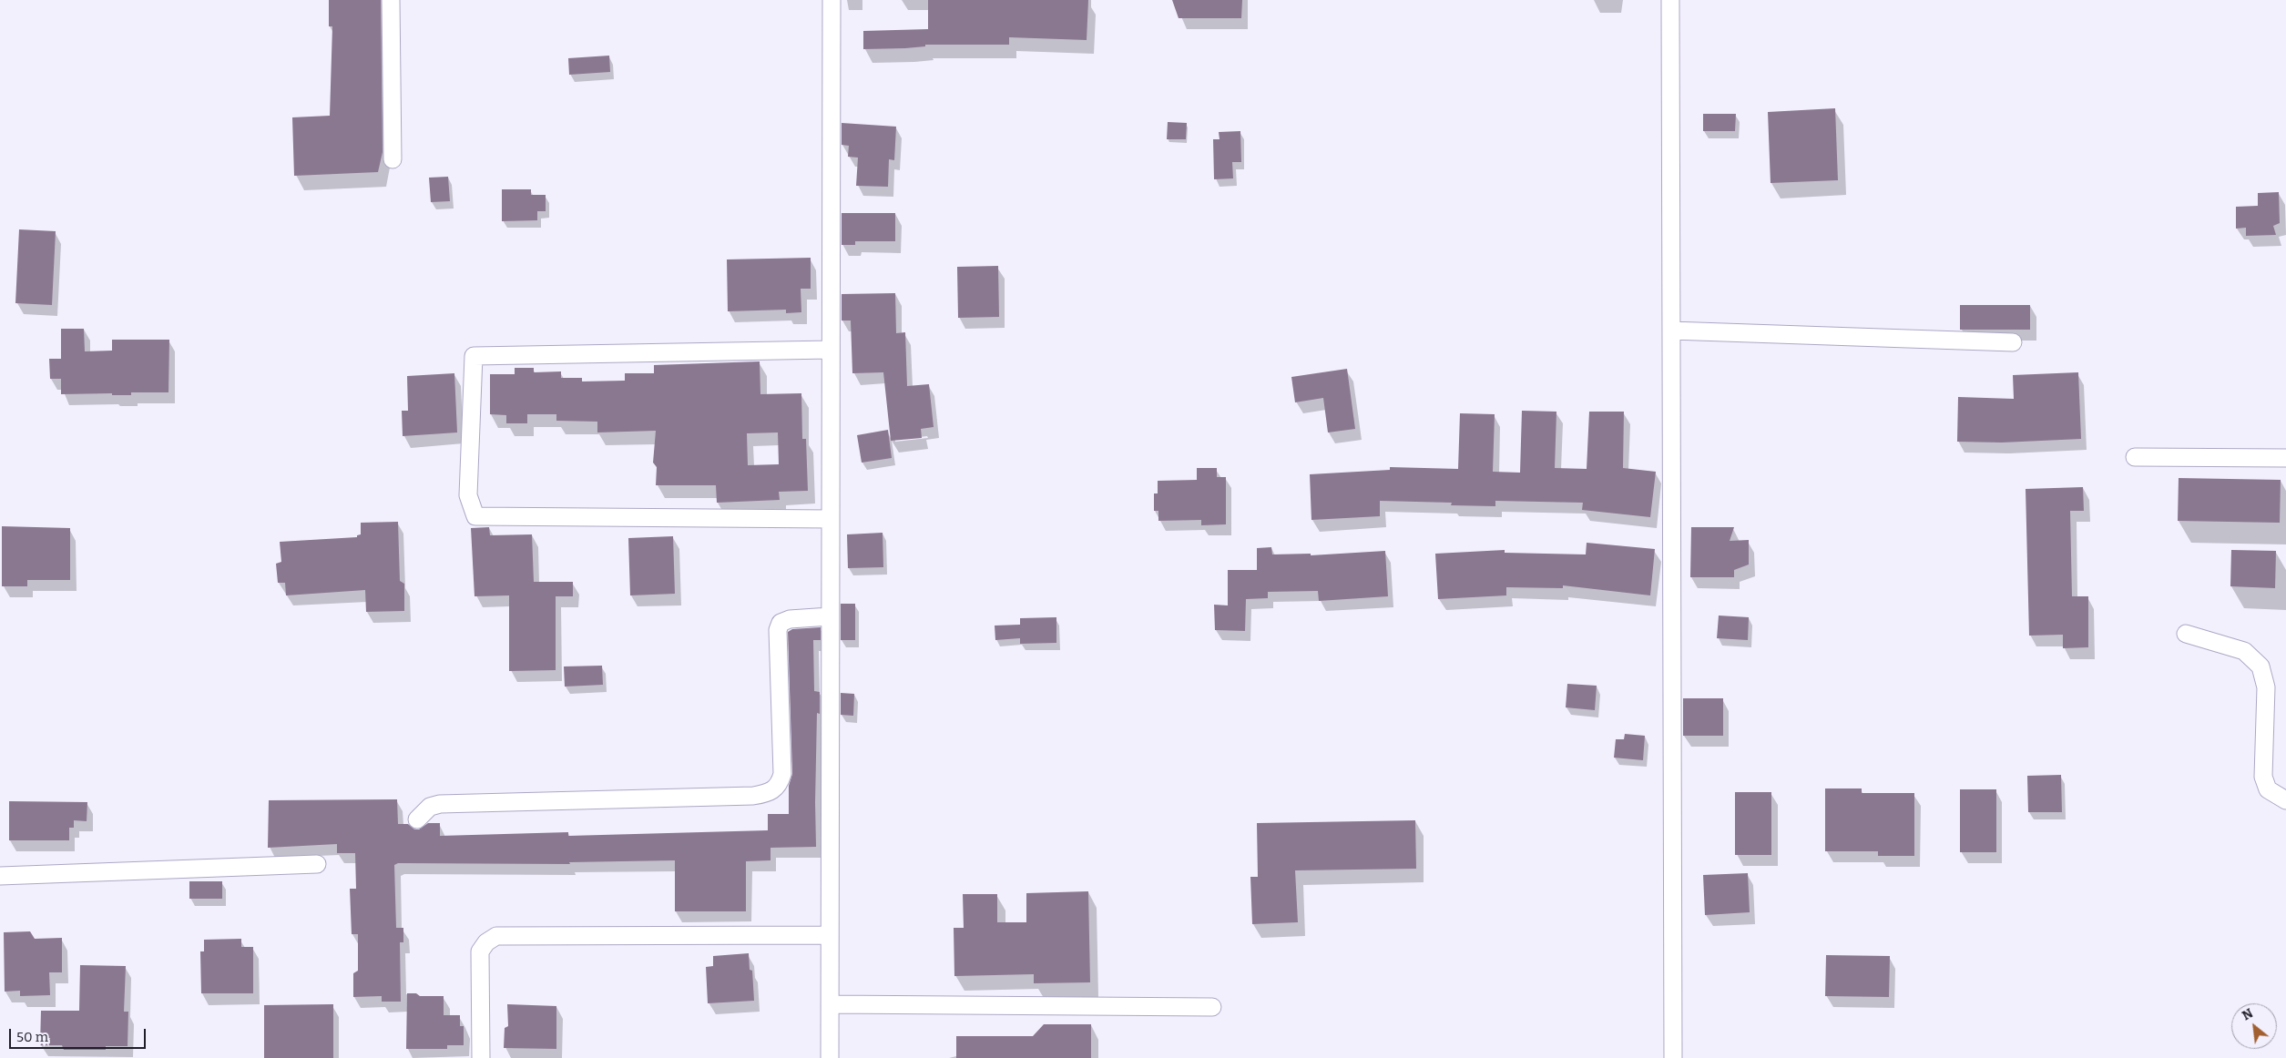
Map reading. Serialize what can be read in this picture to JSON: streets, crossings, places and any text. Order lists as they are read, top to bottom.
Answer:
{
  "scale_bar": "50 m",
  "north": "top left"
}
